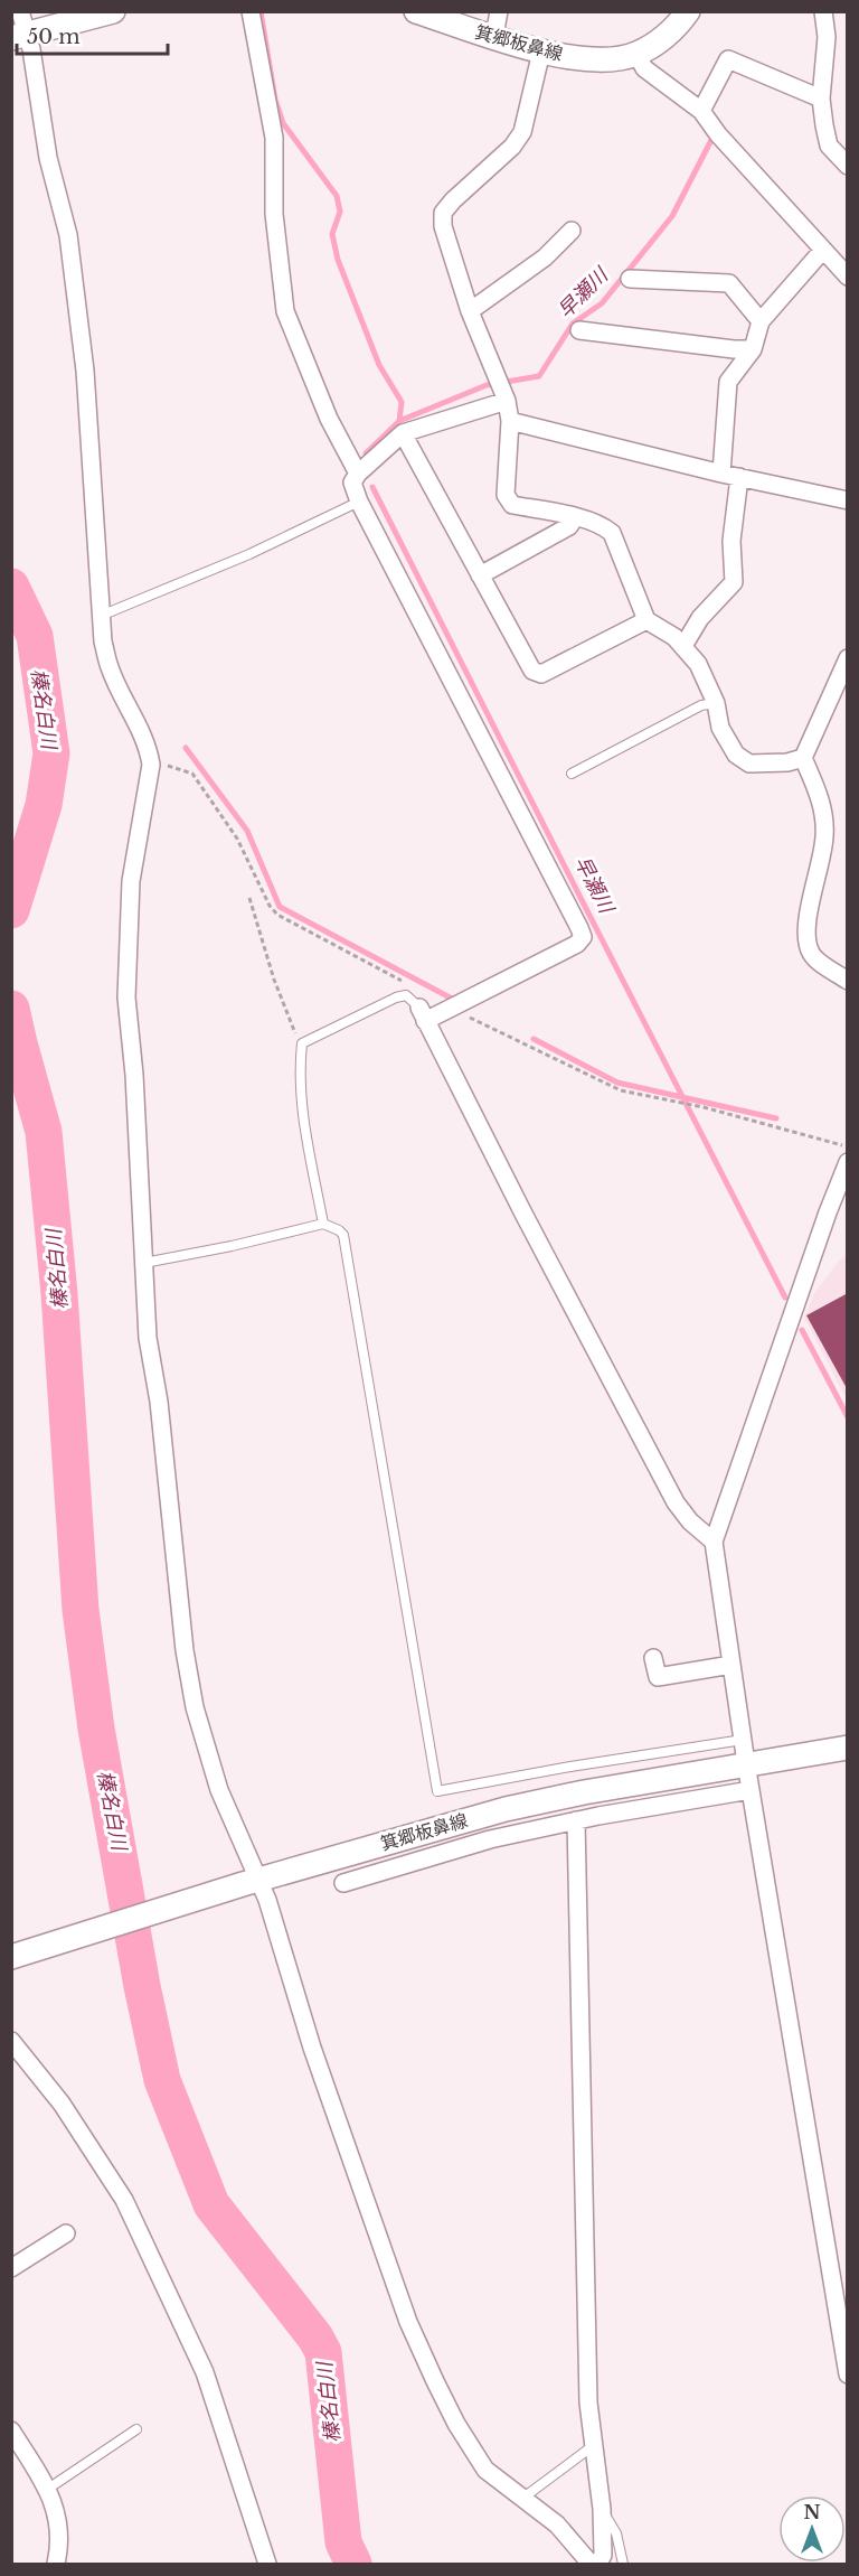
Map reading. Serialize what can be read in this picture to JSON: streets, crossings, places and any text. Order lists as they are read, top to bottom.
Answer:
{
  "streets": {
    "main road": ["箕郷板鼻線"]
  },
  "water": ["早瀬川", "榛名白川"],
  "scale_bar": "50 m",
  "north": "top"
}
